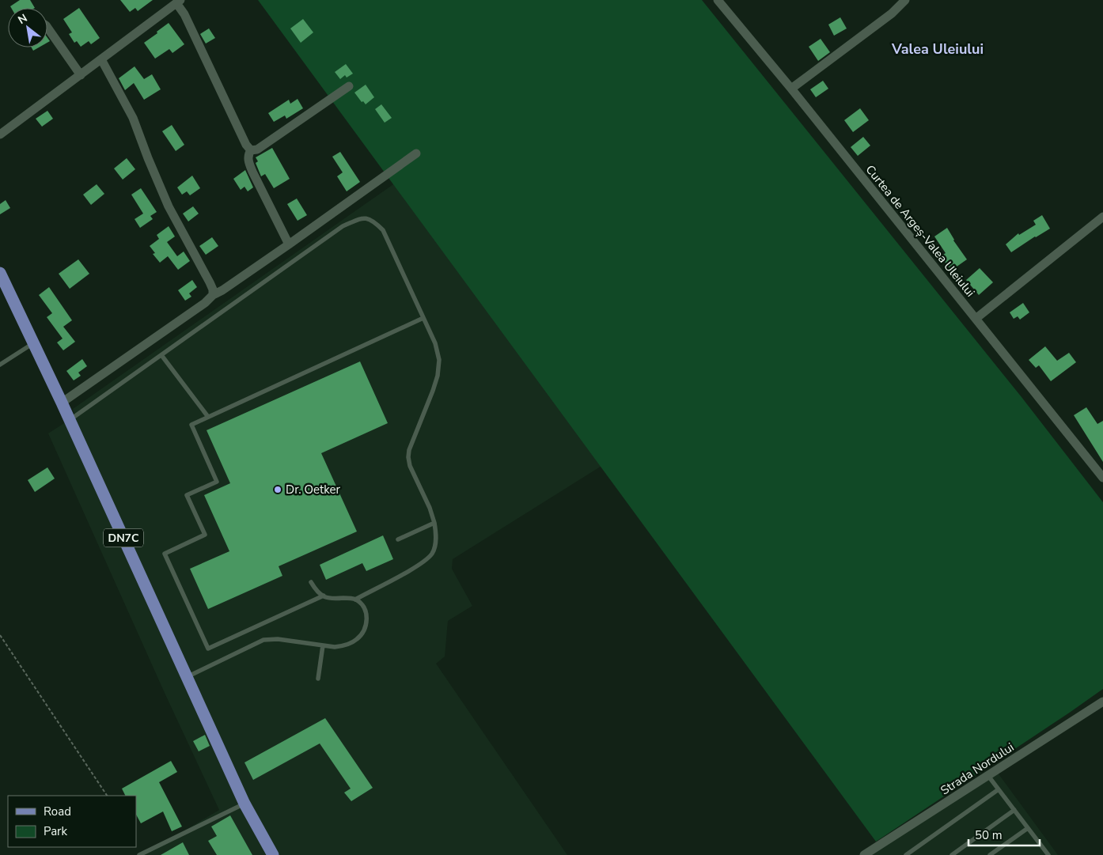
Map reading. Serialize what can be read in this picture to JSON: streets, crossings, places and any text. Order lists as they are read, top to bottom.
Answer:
{
  "streets": {
    "main road": ["DN7C"],
    "street": ["Curtea de Argeș-Valea Uleiului", "Strada Nordului"]
  },
  "districts": ["Valea Uleiului"],
  "places": ["Dr. Oetker"],
  "legend": ["Road", "Park"],
  "scale_bar": "50 m",
  "north": "top left"
}
